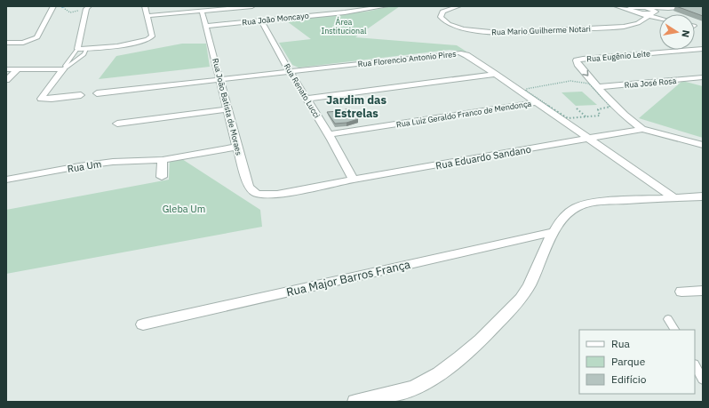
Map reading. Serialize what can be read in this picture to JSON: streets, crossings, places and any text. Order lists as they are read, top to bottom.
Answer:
{
  "streets": {
    "street": [
      "Rua João Moncayo",
      "Rua Mario Guilherme Notari",
      "Rua Eugênio Leite",
      "Rua Florencio Antonio Pires",
      "Rua José Rosa",
      "Rua Renato Lucci",
      "Rua João Batista de Moraes",
      "Rua Luiz Geraldo Franco de Mendonça",
      "Rua Eduardo Sandano",
      "Rua Um",
      "Rua Major Barros França"
    ]
  },
  "crossings": [
    ["Rua João Moncayo", "Rua Renato Lucci"],
    ["Rua João Moncayo", "Rua João Batista de Moraes"],
    ["Rua Eugênio Leite", "Rua José Rosa"],
    ["Rua Florencio Antonio Pires", "Rua Renato Lucci"],
    ["Rua Florencio Antonio Pires", "Rua João Batista de Moraes"],
    ["Rua Florencio Antonio Pires", "Rua Luiz Geraldo Franco de Mendonça"],
    ["Rua Florencio Antonio Pires", "Rua Eduardo Sandano"],
    ["Rua Renato Lucci", "Rua Luiz Geraldo Franco de Mendonça"],
    ["Rua Renato Lucci", "Rua Eduardo Sandano"],
    ["Rua João Batista de Moraes", "Rua Eduardo Sandano"],
    ["Rua João Batista de Moraes", "Rua Um"]
  ],
  "districts": ["Jardim das Estrelas"],
  "parks": ["Área Institucional", "Gleba Um"],
  "legend": ["Rua", "Parque", "Edifício"],
  "north": "right"
}
